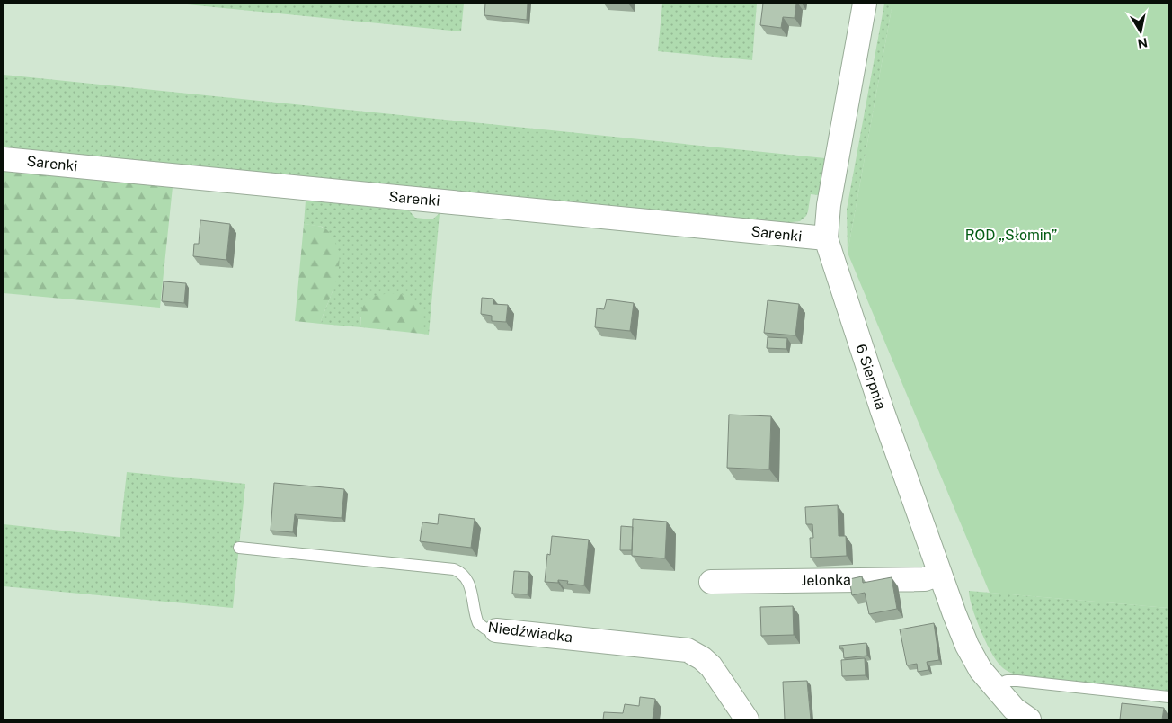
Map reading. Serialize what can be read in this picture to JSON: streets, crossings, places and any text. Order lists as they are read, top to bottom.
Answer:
{
  "streets": {
    "street": [
      "Sarenki",
      "6 Sierpnia",
      "Jelonka",
      "Niedźwiadka"
    ]
  },
  "crossings": [
    ["Sarenki", "6 Sierpnia"],
    ["6 Sierpnia", "Jelonka"]
  ],
  "parks": ["ROD „Słomin”"],
  "north": "bottom"
}
